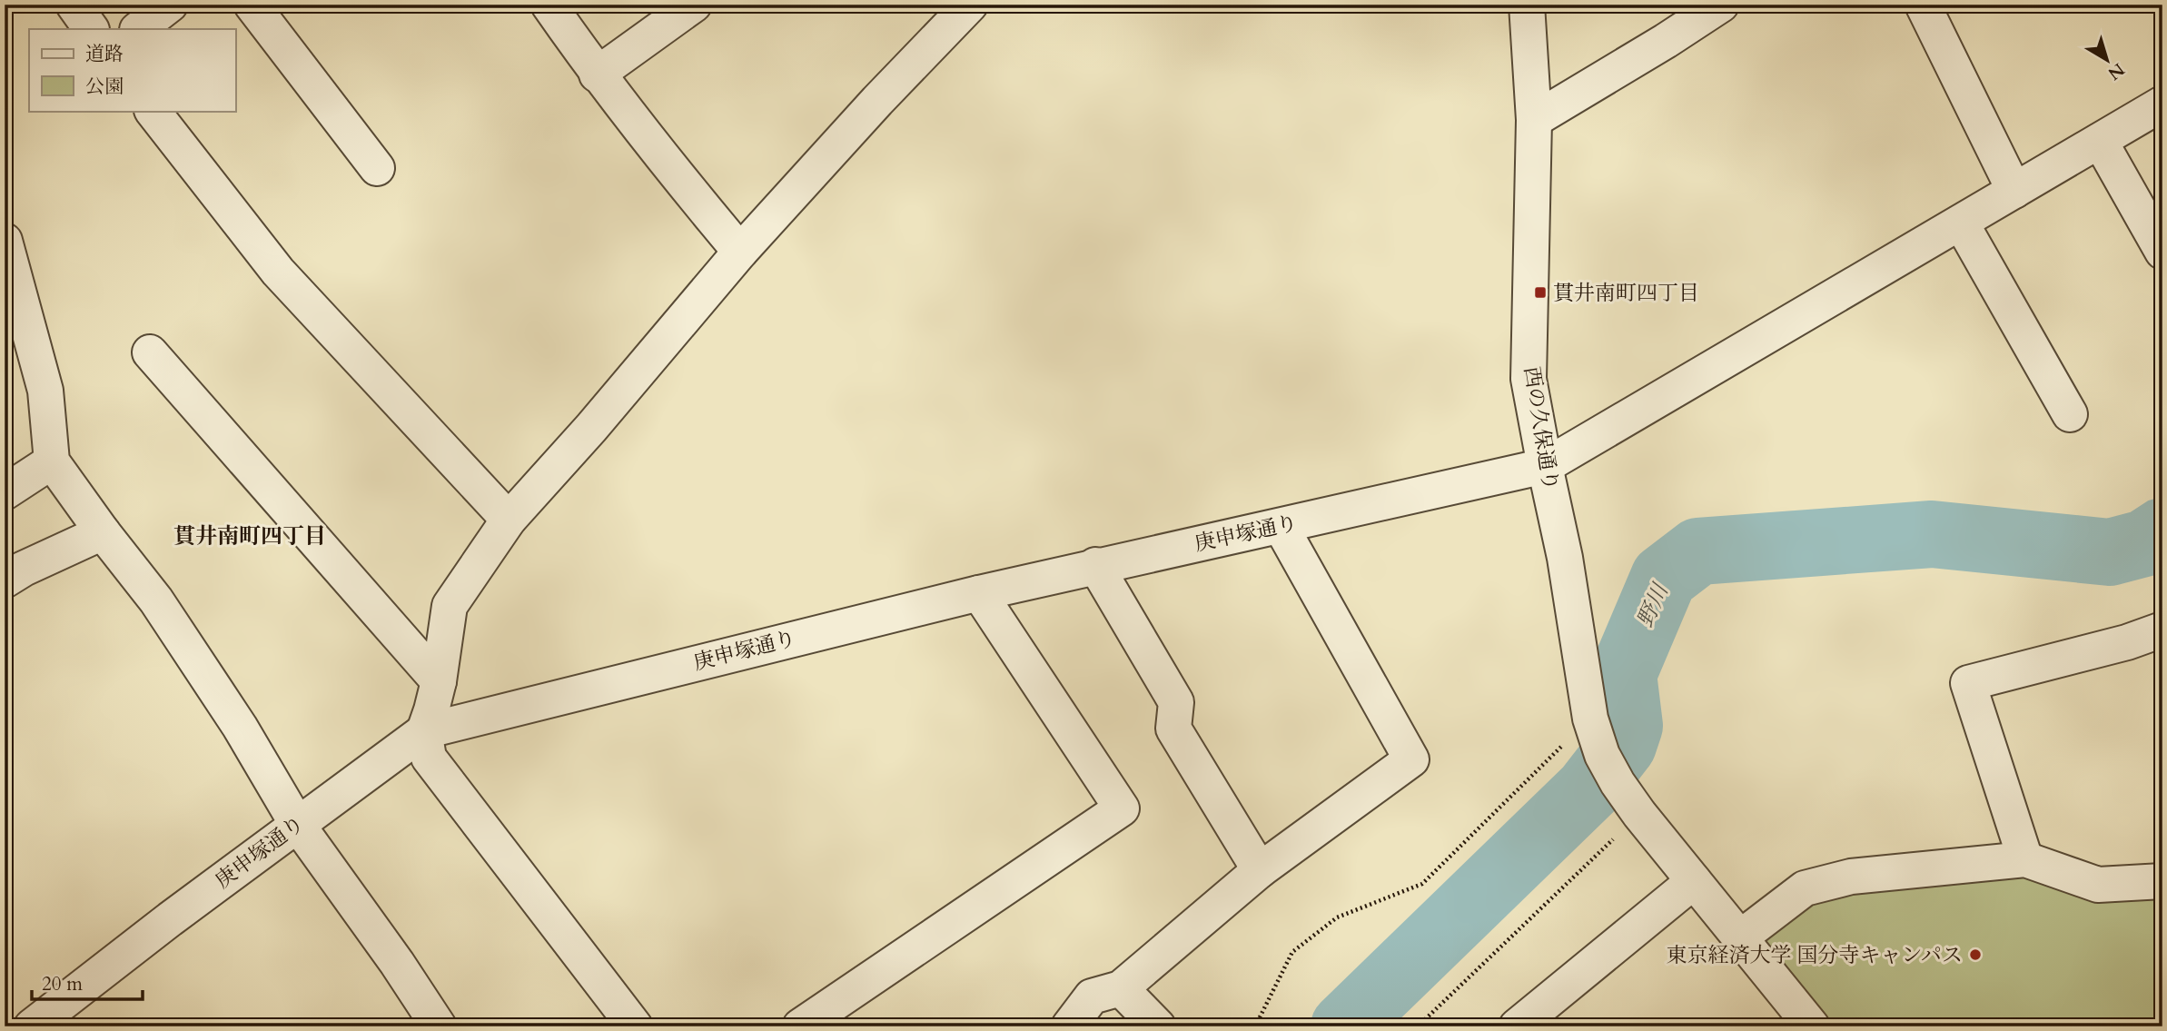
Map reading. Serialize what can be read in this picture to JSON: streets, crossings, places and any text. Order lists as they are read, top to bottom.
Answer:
{
  "streets": {
    "street": ["西の久保通り", "庚申塚通り"]
  },
  "crossings": [
    ["西の久保通り", "庚申塚通り"]
  ],
  "districts": ["貫井南町四丁目"],
  "water": ["野川"],
  "places": {
    "transit": ["貫井南町四丁目"],
    "other": ["東京経済大学 国分寺キャンパス"]
  },
  "legend": ["道路", "公園"],
  "scale_bar": "20 m",
  "north": "bottom right"
}
